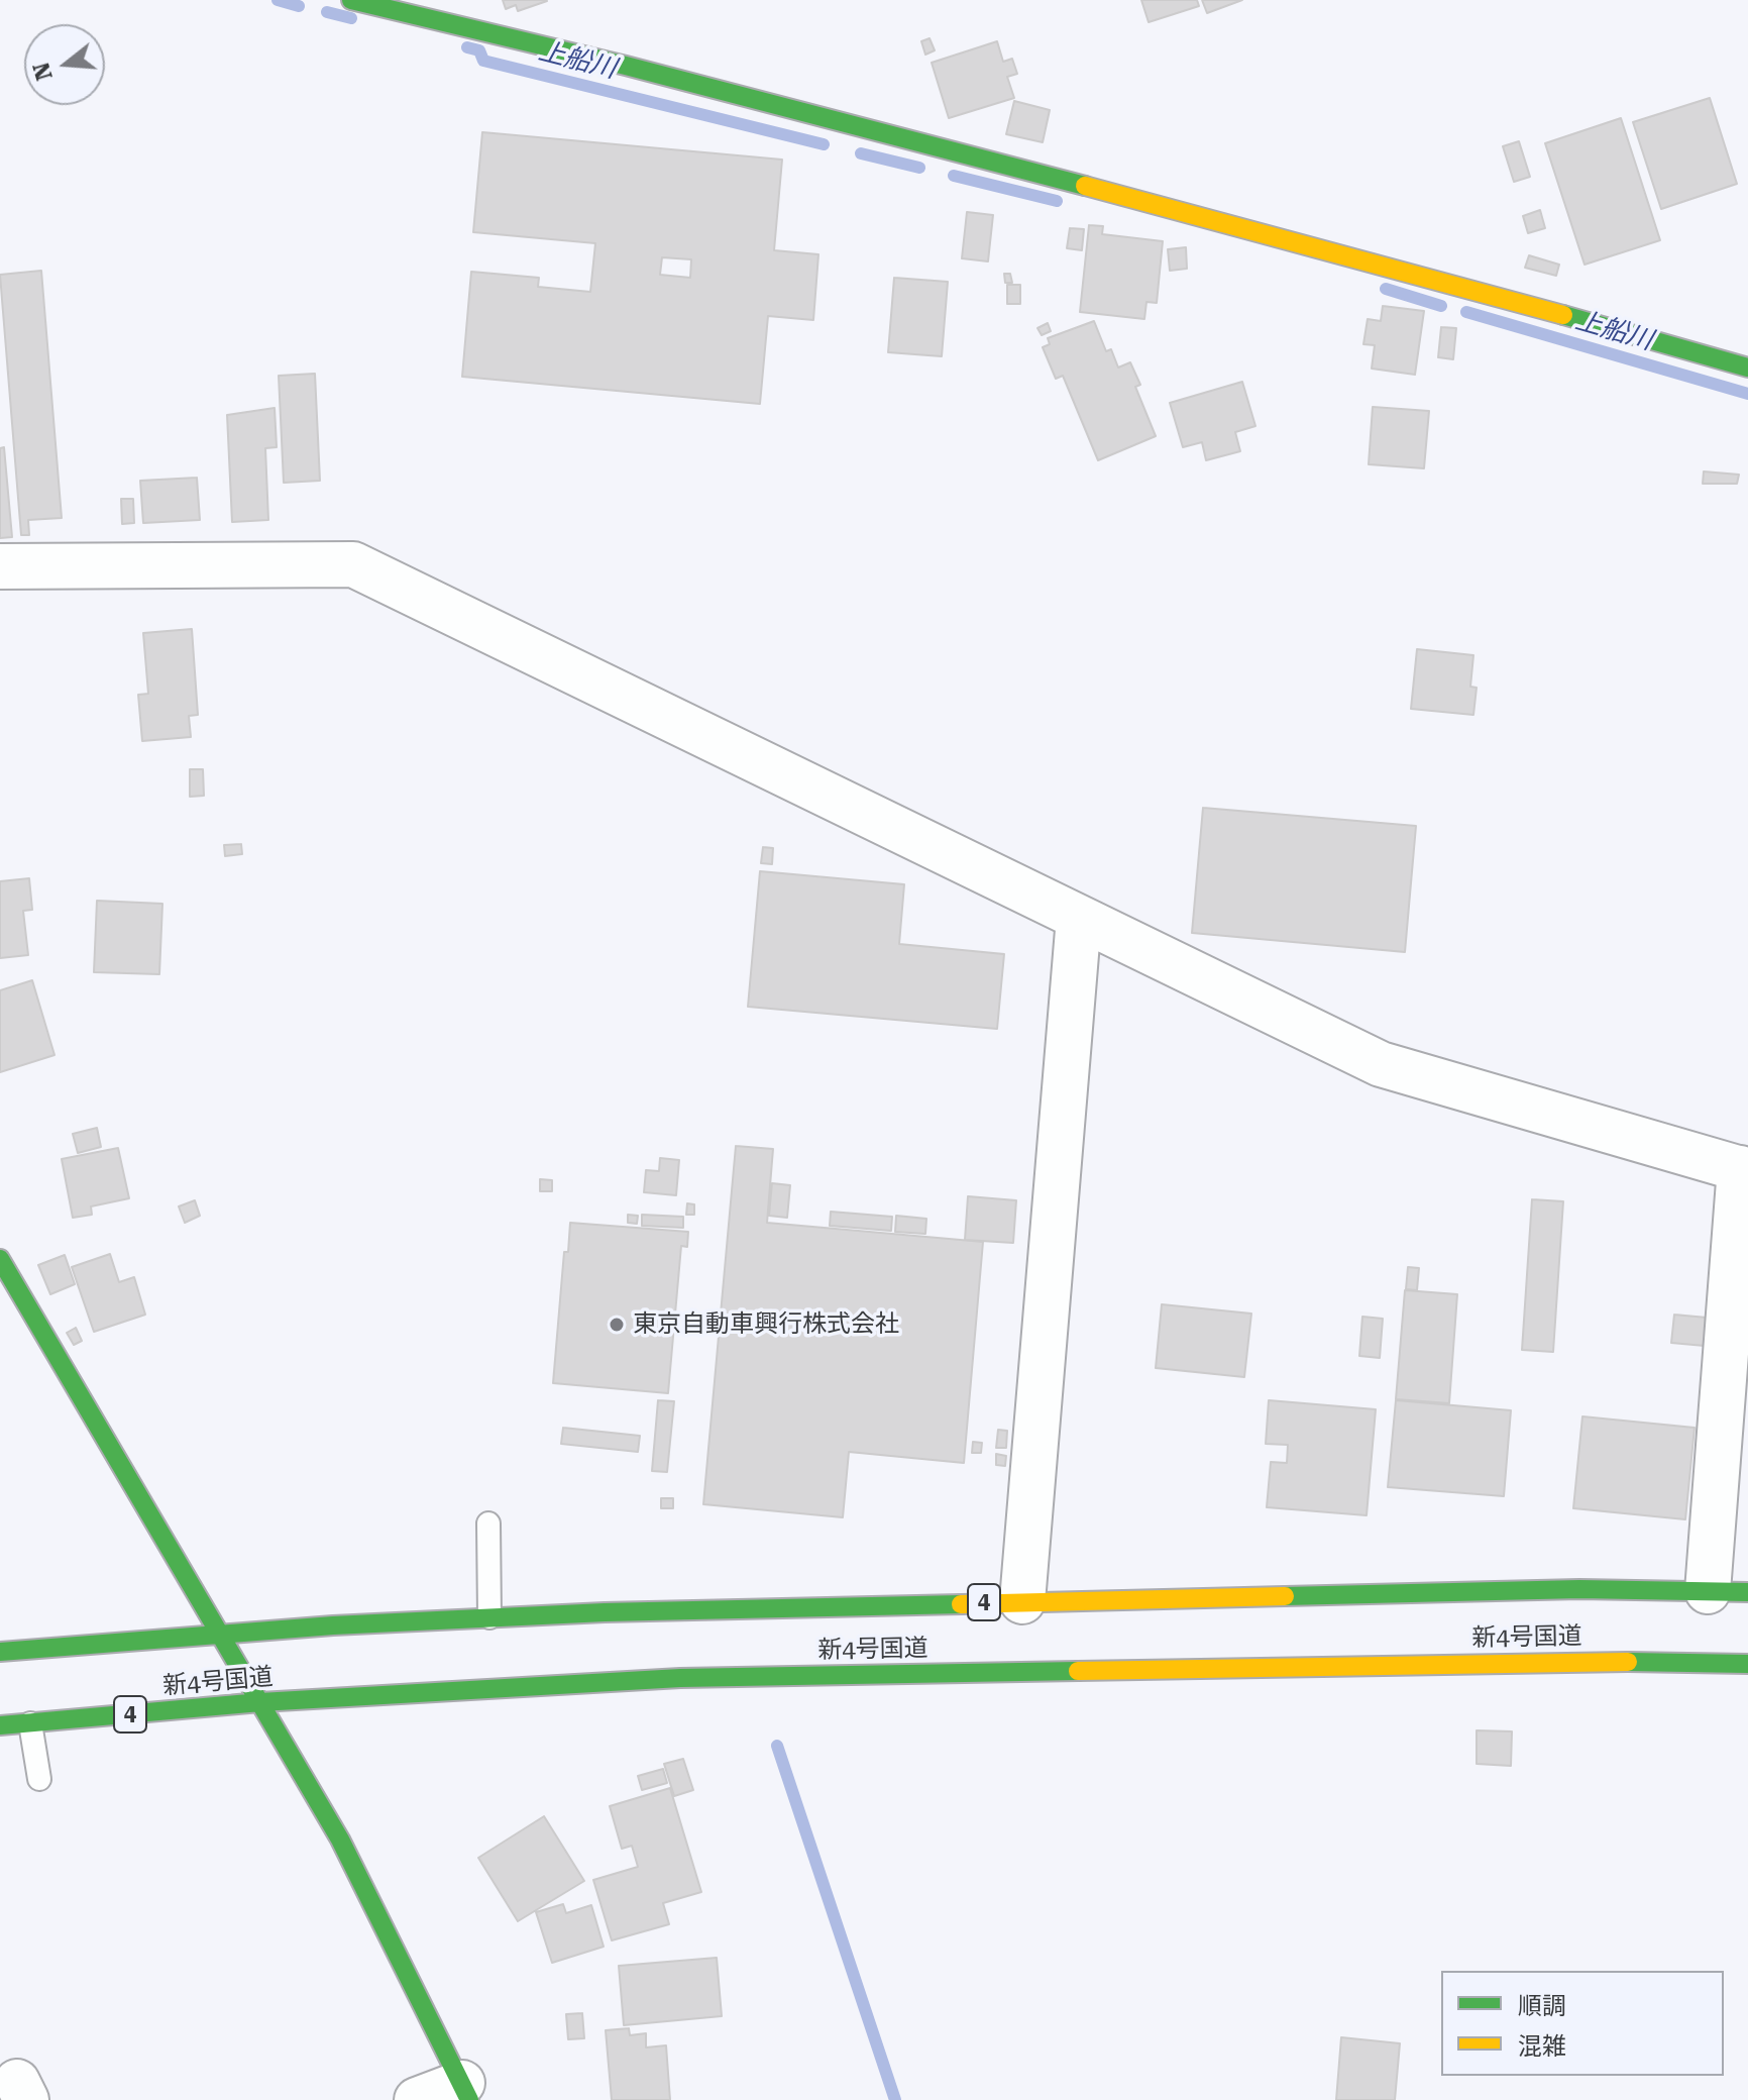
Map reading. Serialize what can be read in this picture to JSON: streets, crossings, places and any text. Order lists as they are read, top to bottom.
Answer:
{
  "streets": {
    "main road": ["4", "新4号国道"]
  },
  "water": ["上船川"],
  "places": ["東京自動車興行株式会社"],
  "legend": ["順調", "混雑"],
  "north": "left"
}
